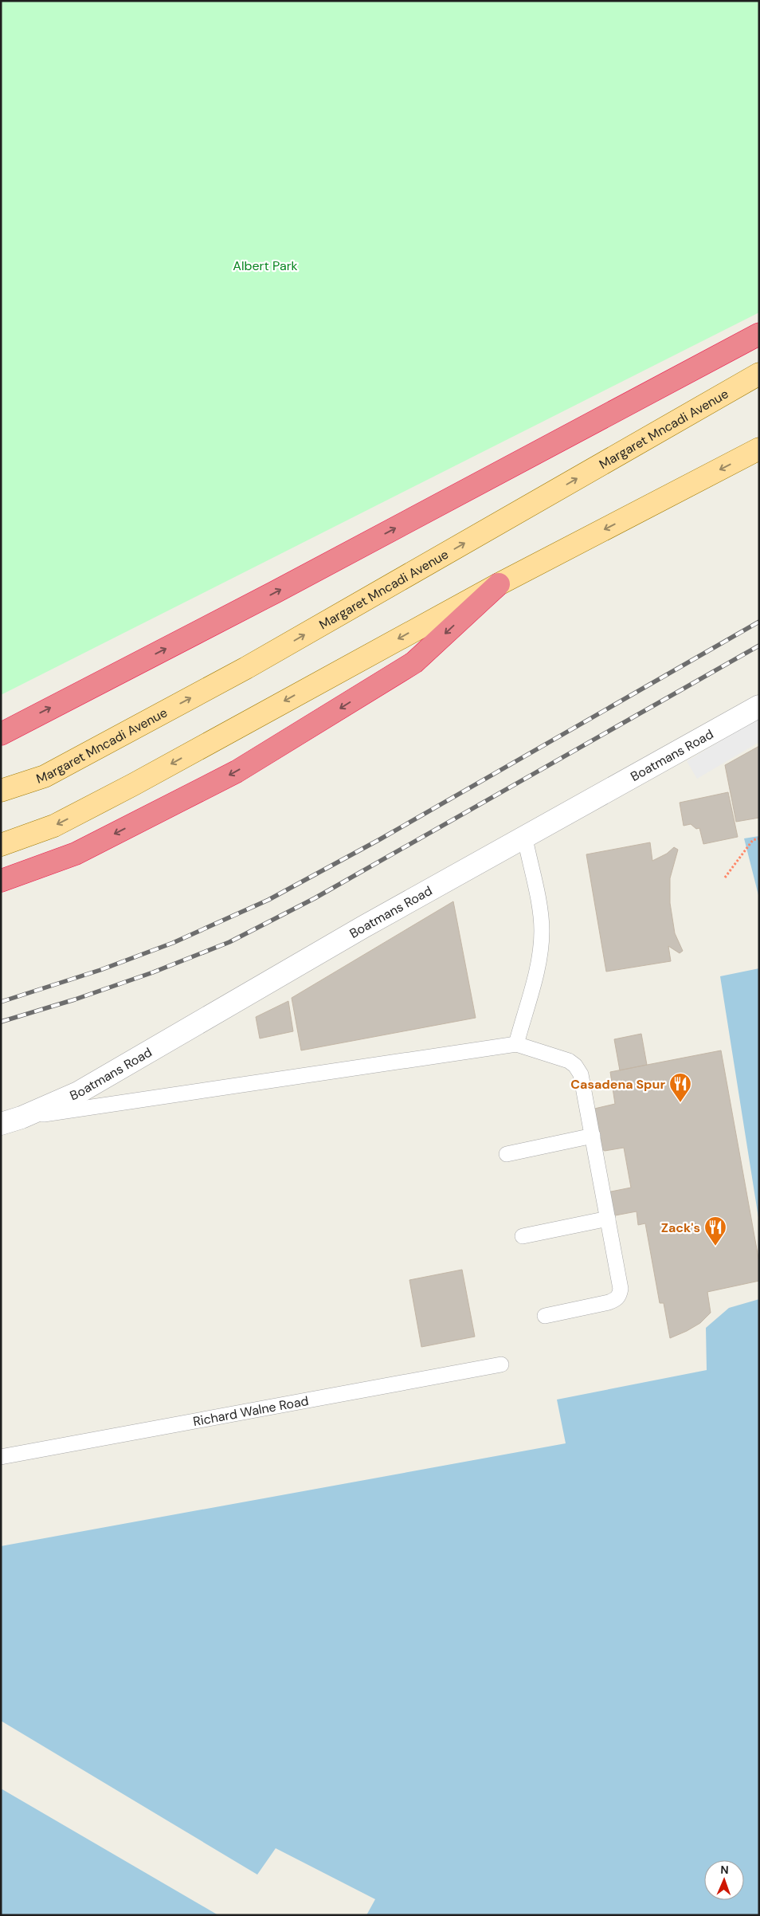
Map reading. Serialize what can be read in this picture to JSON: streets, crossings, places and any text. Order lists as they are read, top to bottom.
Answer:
{
  "streets": {
    "main road": ["Margaret Mncadi Avenue"],
    "street": ["Boatmans Road"],
    "lane": ["Richard Walne Road"]
  },
  "parks": ["Albert Park"],
  "places": {
    "restaurant": ["Casadena Spur", "Zack's"]
  },
  "north": "top"
}
